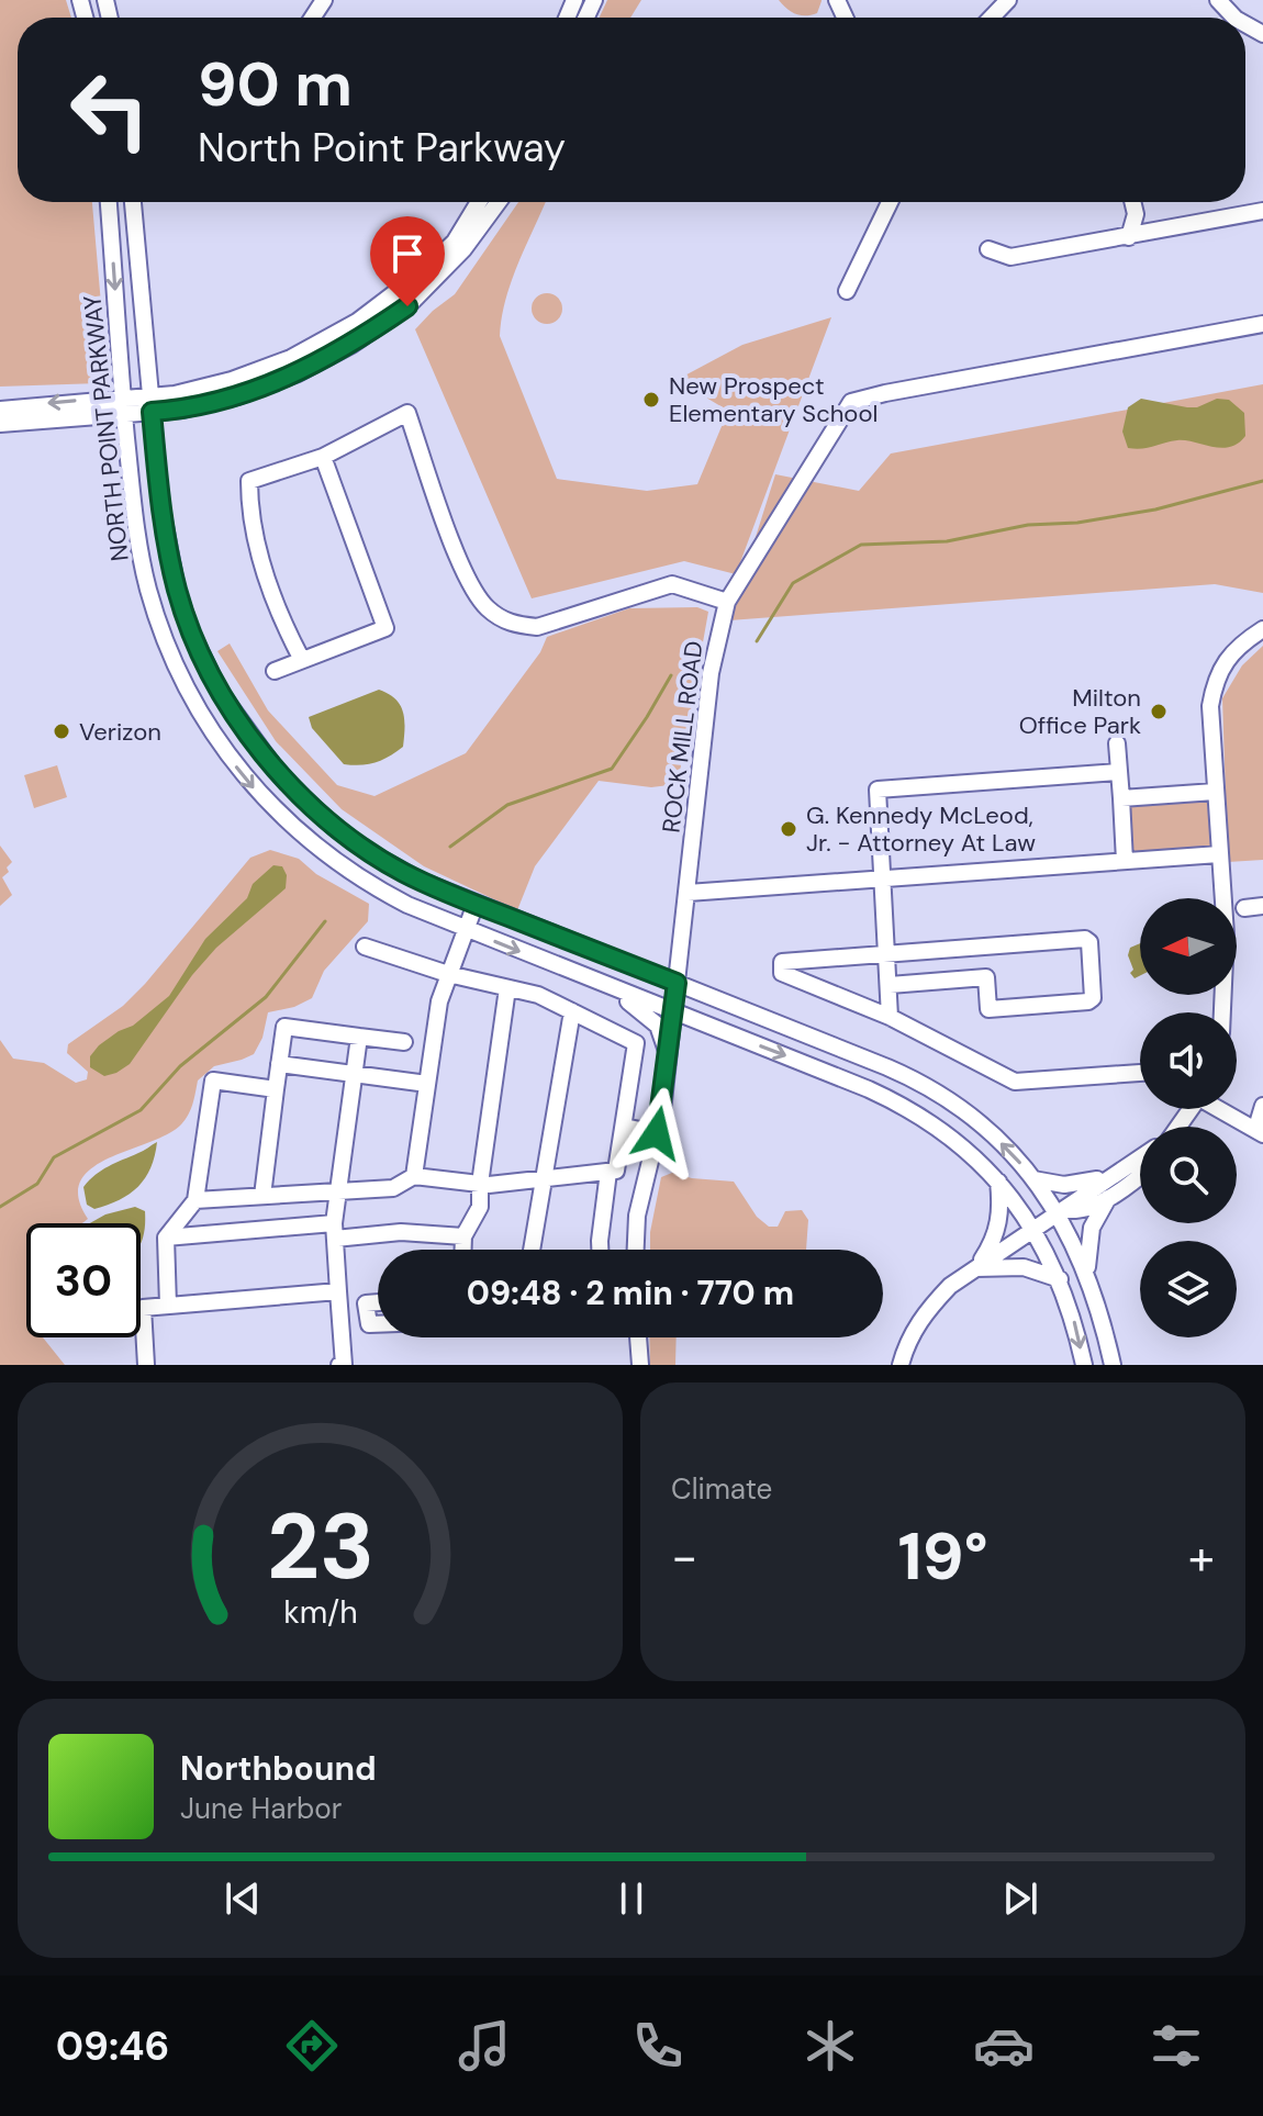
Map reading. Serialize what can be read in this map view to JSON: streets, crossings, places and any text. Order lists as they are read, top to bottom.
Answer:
{
  "streets": {
    "street": ["NORTH POINT PARKWAY", "ROCK MILL ROAD"]
  },
  "crossings": [
    ["NORTH POINT PARKWAY", "ROCK MILL ROAD"]
  ],
  "places": [
    "New Prospect Elementary School",
    "Milton Office Park",
    "Verizon",
    "G. Kennedy McLeod, Jr. - Attorney At Law"
  ],
  "north": "left",
  "page": {
    "turn": ["90 m", "North Point Parkway"],
    "limit": "30",
    "trip": "09:48 · 2 min · 770 m",
    "tile": "Climate",
    "heat": ["−", "19°", "+"],
    "song": ["Northbound", "June Harbor"],
    "tabs": "09:46",
    "gauge": ["23", "km/h"]
  }
}
